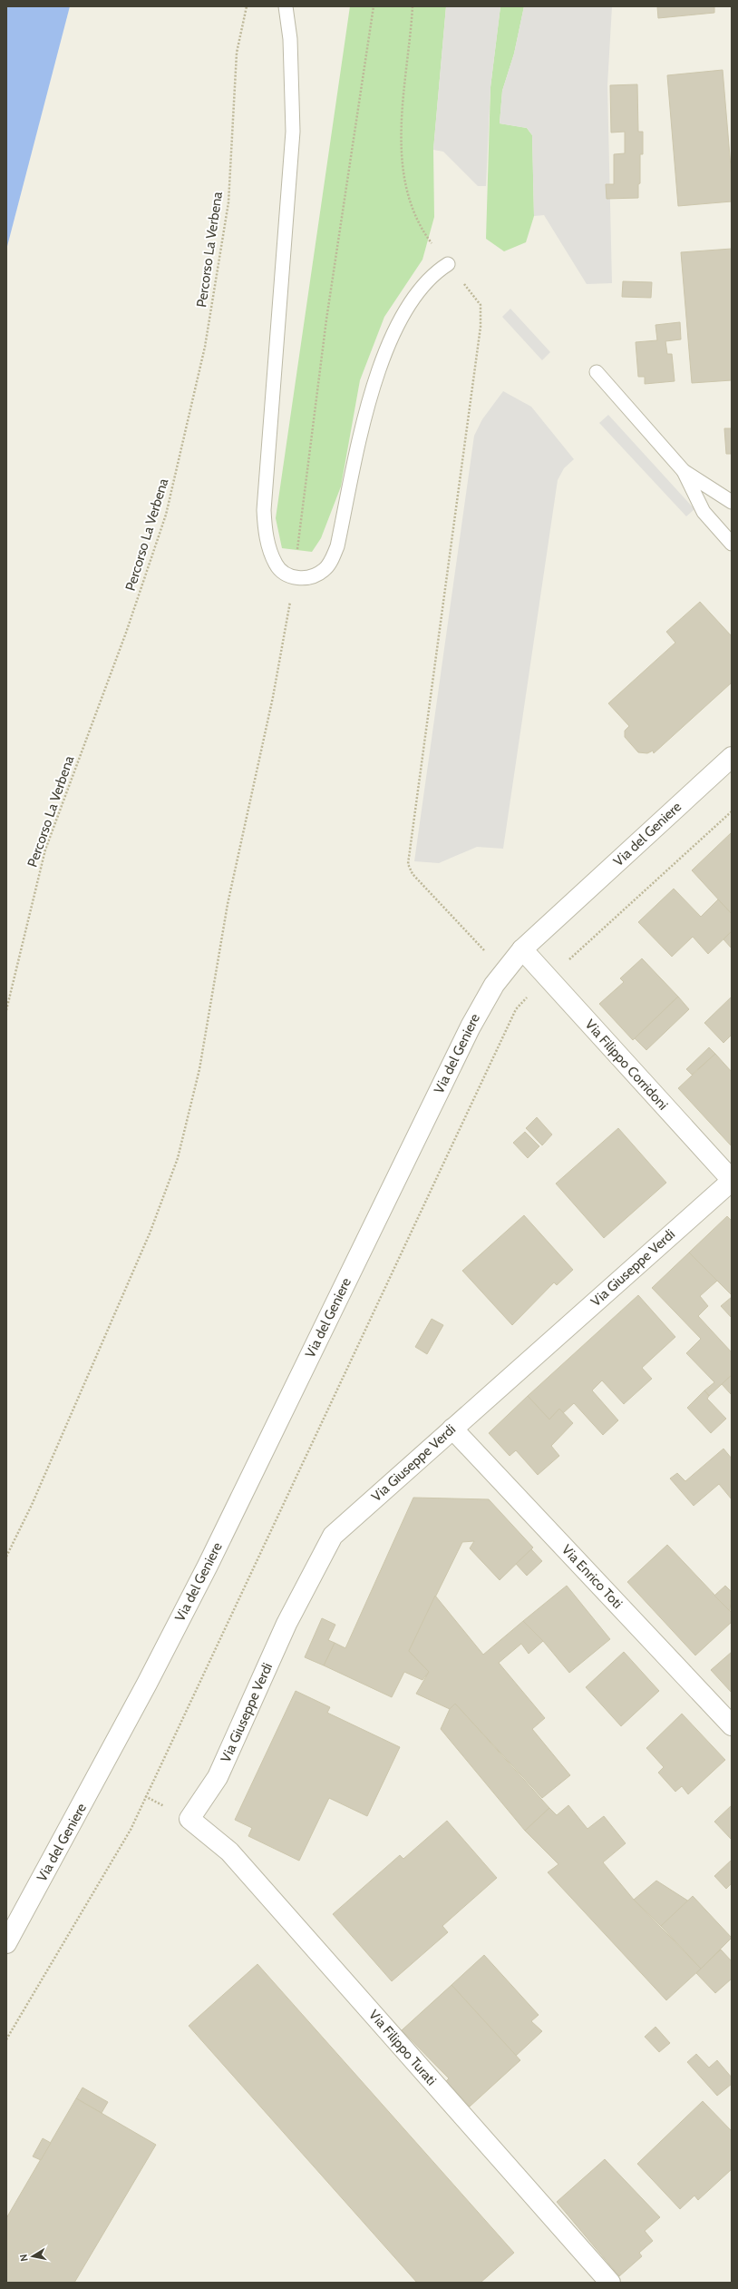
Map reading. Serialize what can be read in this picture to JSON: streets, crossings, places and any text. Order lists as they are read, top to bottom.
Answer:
{
  "streets": {
    "street": [
      "Via del Geniere",
      "Via Filippo Corridoni",
      "Via Giuseppe Verdi",
      "Via Enrico Toti",
      "Via Filippo Turati"
    ],
    "path": ["Percorso La Verbena"]
  },
  "crossings": [
    ["Via del Geniere", "Via Filippo Corridoni"],
    ["Via Filippo Corridoni", "Via Giuseppe Verdi"],
    ["Via Giuseppe Verdi", "Via Enrico Toti"],
    ["Via Giuseppe Verdi", "Via Filippo Turati"]
  ],
  "north": "left"
}
